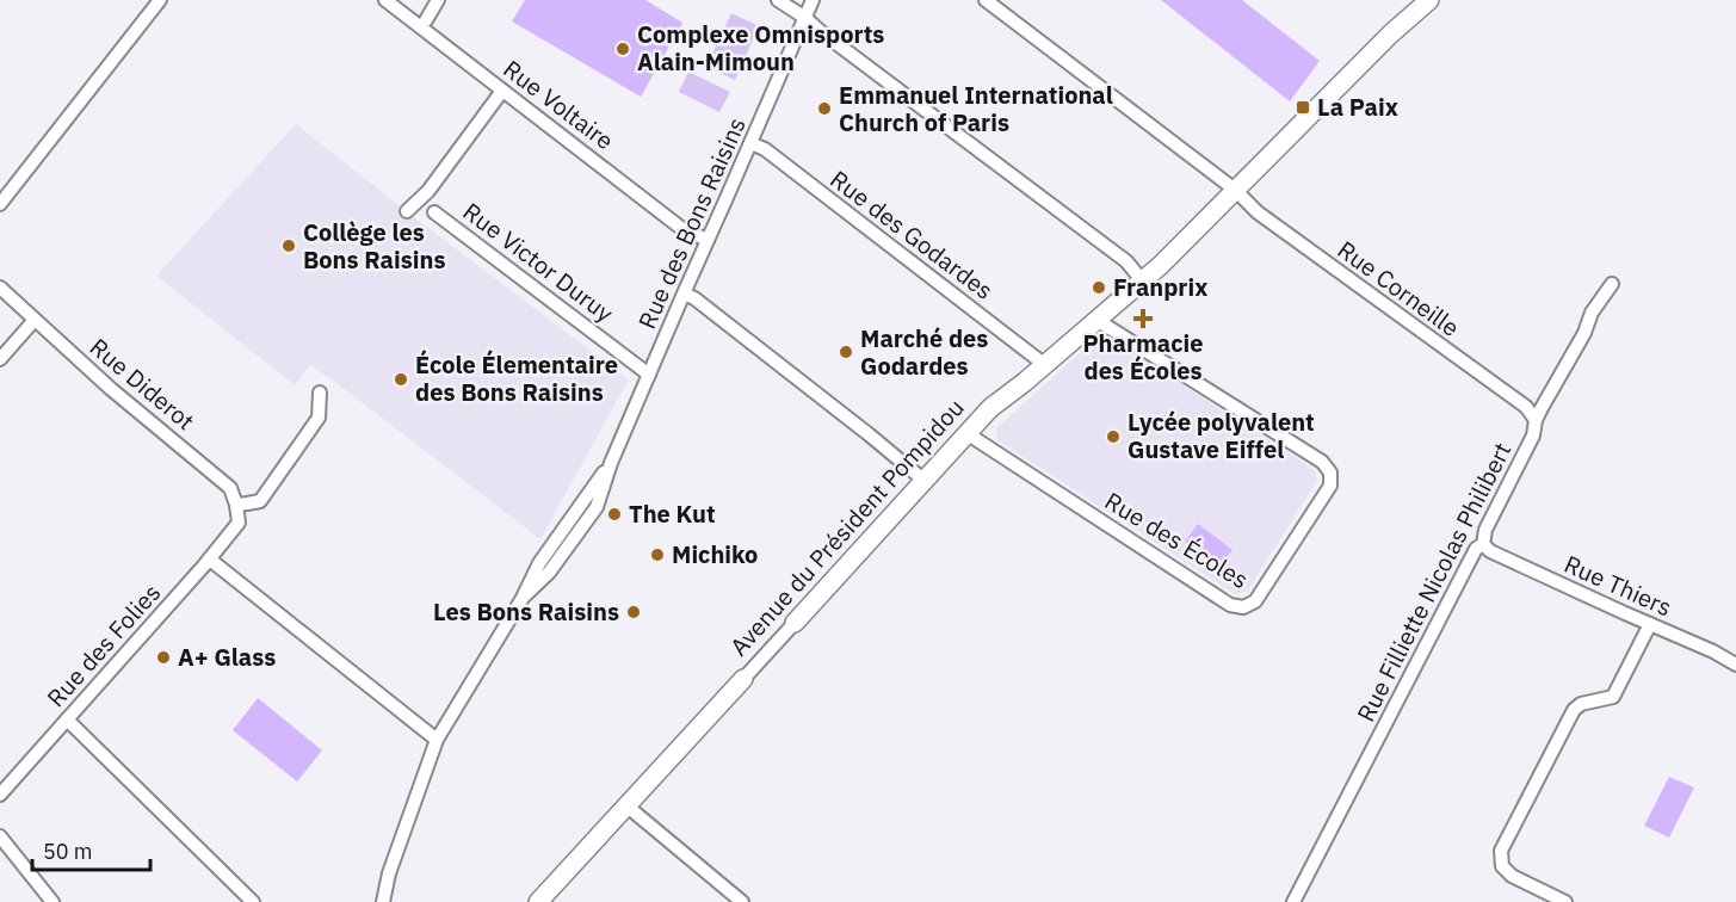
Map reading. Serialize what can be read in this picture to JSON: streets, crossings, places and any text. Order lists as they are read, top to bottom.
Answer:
{
  "streets": {
    "street": [
      "Rue Voltaire",
      "Rue des Bons Raisins",
      "Rue des Godardes",
      "Rue Victor Duruy",
      "Rue Corneille",
      "Rue Diderot",
      "Avenue du Président Pompidou",
      "Rue des Écoles",
      "Rue Filliette Nicolas Philibert",
      "Rue Thiers",
      "Rue des Folies"
    ]
  },
  "crossings": [
    ["Rue Voltaire", "Rue des Bons Raisins"],
    ["Rue des Bons Raisins", "Rue des Godardes"],
    ["Rue des Bons Raisins", "Rue Victor Duruy"],
    ["Rue des Godardes", "Avenue du Président Pompidou"],
    ["Rue Corneille", "Avenue du Président Pompidou"],
    ["Rue Corneille", "Rue Filliette Nicolas Philibert"],
    ["Rue Diderot", "Rue des Folies"],
    ["Avenue du Président Pompidou", "Rue des Écoles"],
    ["Rue Filliette Nicolas Philibert", "Rue Thiers"]
  ],
  "places": {
    "other": [
      "Complexe Omnisports Alain-Mimoun",
      "Emmanuel International Church of Paris",
      "Collège les Bons Raisins",
      "Franprix",
      "Marché des Godardes",
      "École Élementaire des Bons Raisins",
      "Lycée polyvalent Gustave Eiffel",
      "The Kut",
      "Michiko",
      "Les Bons Raisins",
      "A+ Glass"
    ],
    "transit": ["La Paix"],
    "health": ["Pharmacie des Écoles"]
  },
  "scale_bar": "50 m"
}
